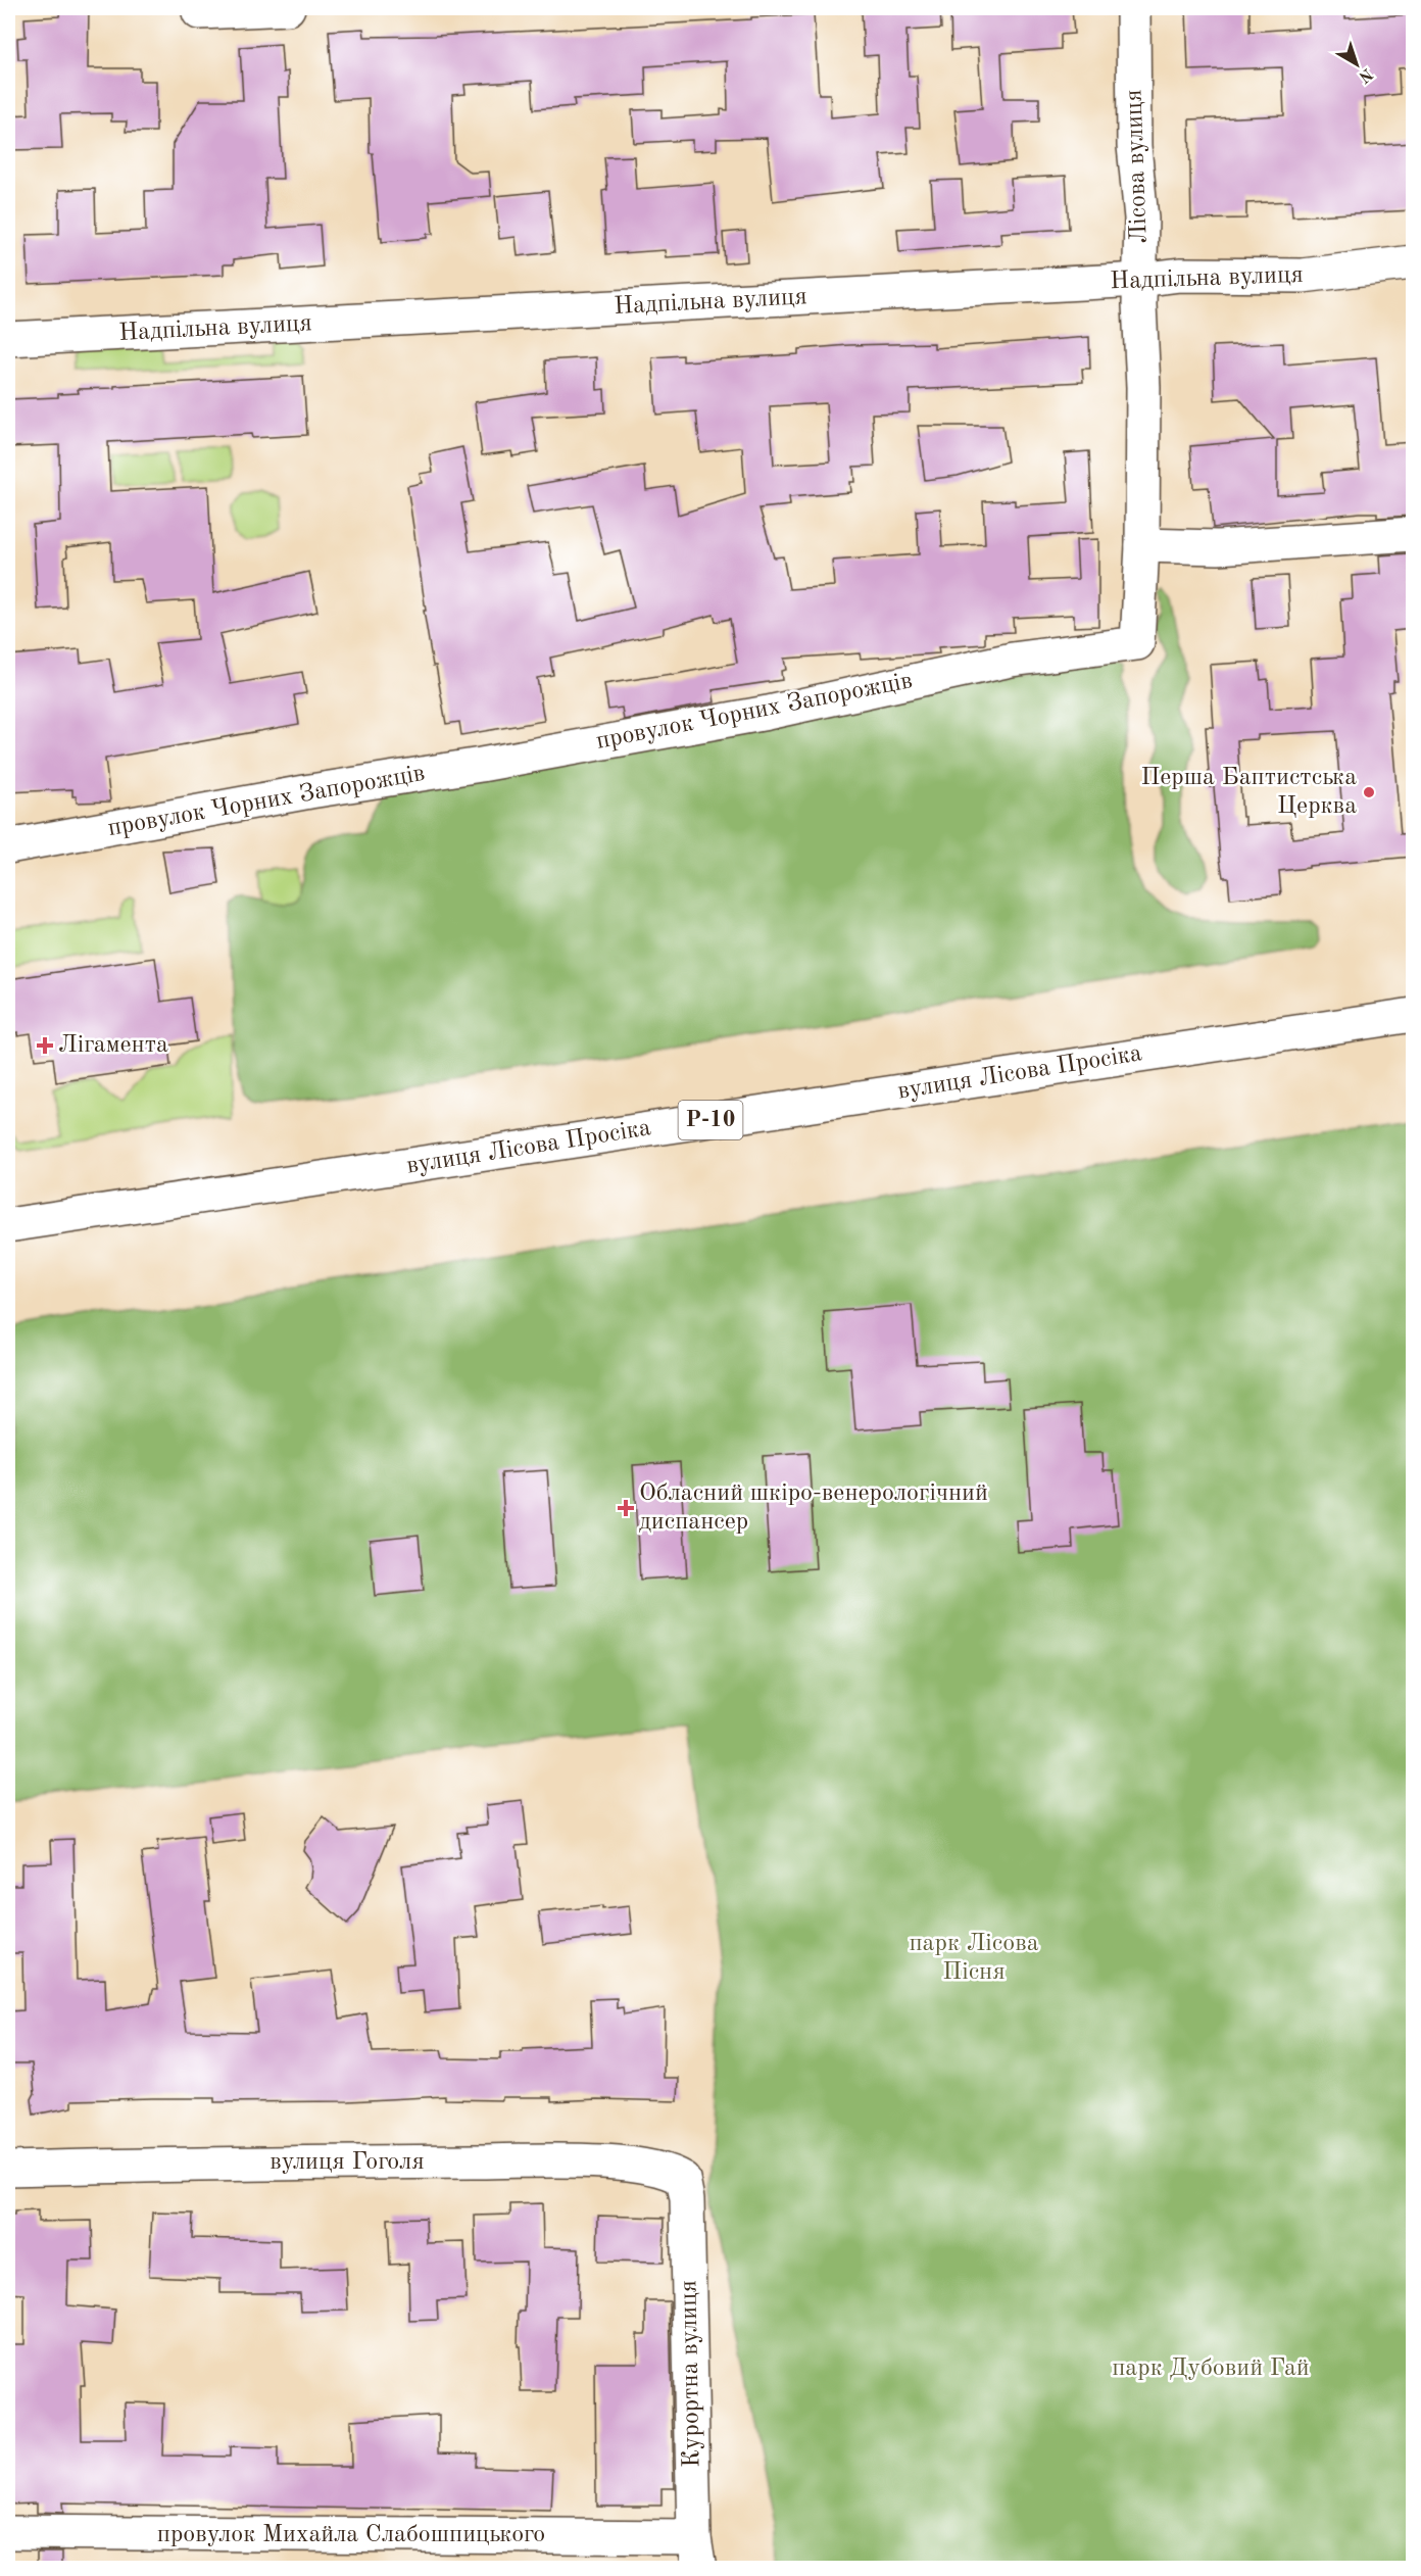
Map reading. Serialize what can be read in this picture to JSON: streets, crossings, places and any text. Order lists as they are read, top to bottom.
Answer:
{
  "streets": {
    "street": [
      "Лісова вулиця",
      "Надпільна вулиця",
      "провулок Чорних Запорожців",
      "вулиця Лісова Просіка",
      "Р-10",
      "вулиця Гоголя",
      "Курортна вулиця",
      "провулок Михайла Слабошпицького"
    ]
  },
  "crossings": [
    ["Лісова вулиця", "Надпільна вулиця"],
    ["Лісова вулиця", "провулок Чорних Запорожців"],
    ["вулиця Гоголя", "Курортна вулиця"],
    ["Курортна вулиця", "провулок Михайла Слабошпицького"]
  ],
  "parks": ["парк Лісова Пісня", "парк Дубовий Гай"],
  "places": {
    "other": ["Перша Баптистська Церква"],
    "health": ["Лігамента", "Обласний шкіро-венерологічний диспансер"]
  },
  "north": "bottom right"
}
